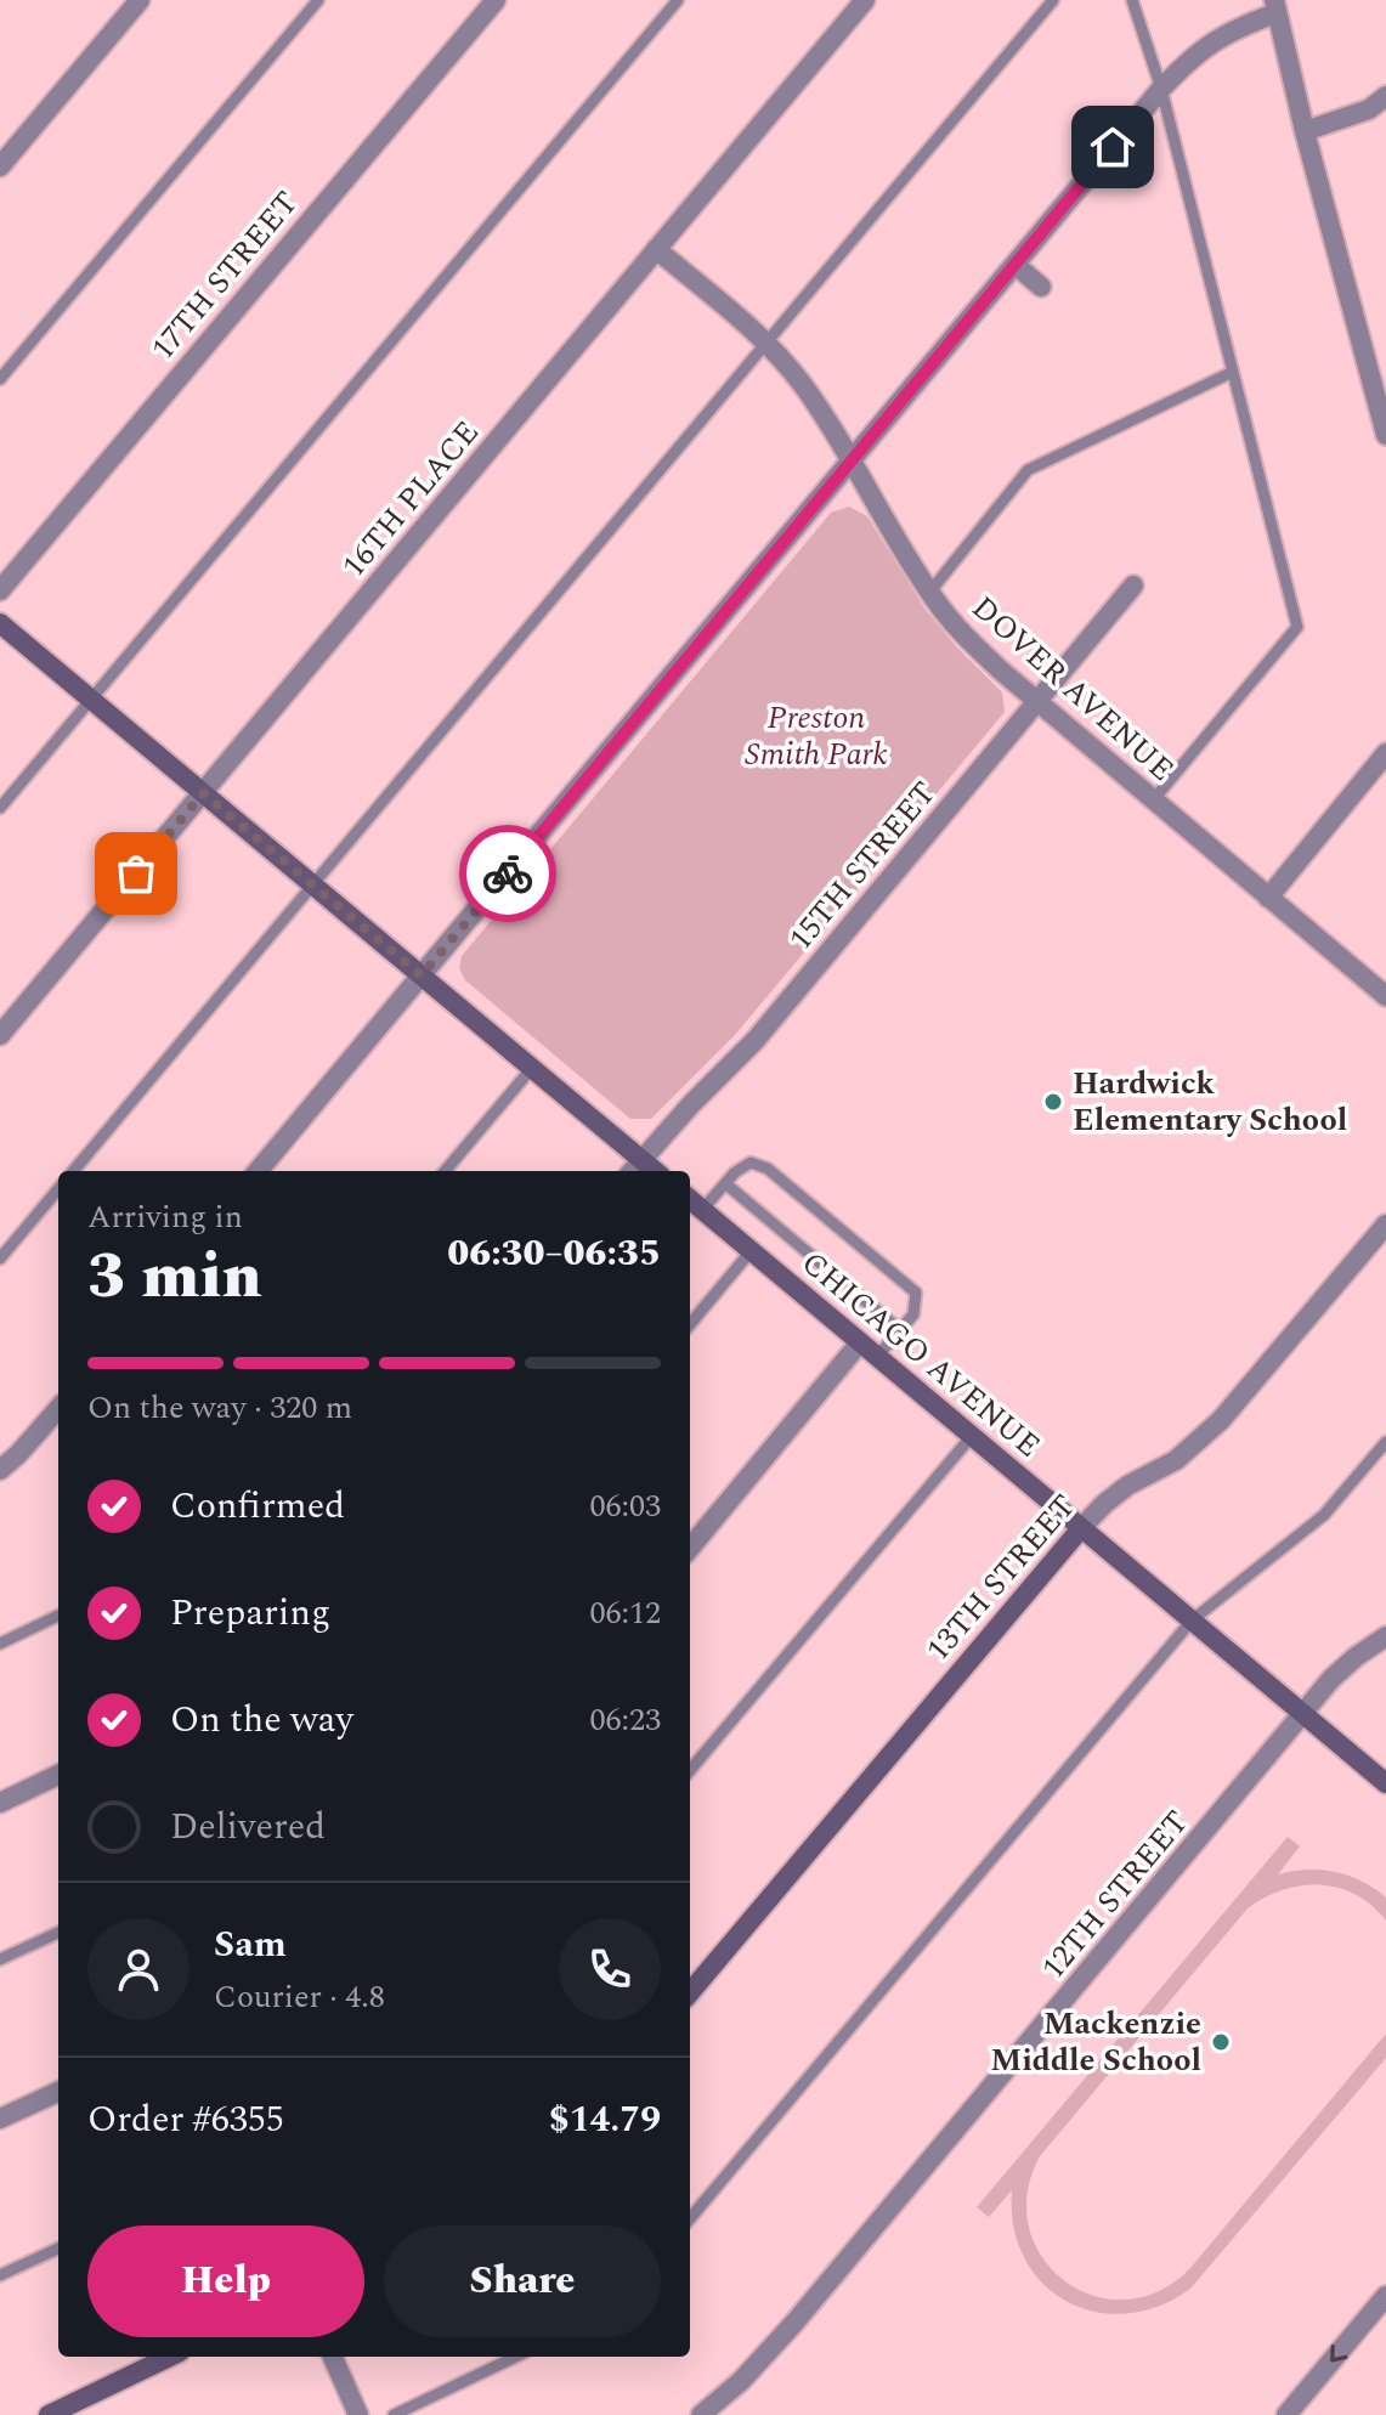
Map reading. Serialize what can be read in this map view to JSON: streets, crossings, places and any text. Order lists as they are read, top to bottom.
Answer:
{
  "streets": {
    "street": [
      "17TH STREET",
      "16TH PLACE",
      "DOVER AVENUE",
      "15TH STREET",
      "CHICAGO AVENUE",
      "13TH STREET",
      "12TH STREET"
    ]
  },
  "crossings": [
    ["16TH PLACE", "DOVER AVENUE"],
    ["DOVER AVENUE", "15TH STREET"],
    ["CHICAGO AVENUE", "13TH STREET"],
    ["CHICAGO AVENUE", "12TH STREET"]
  ],
  "parks": ["Preston Smith Park"],
  "places": ["Hardwick Elementary School", "Mackenzie Middle School"],
  "page": {
    "heading": ["3 min", "Arriving in", "06:30–06:35"],
    "panel": [
      "Sam",
      "Courier · 4.8",
      "Order #6355",
      "$14.79"
    ],
    "bar": "On the way · 320 m",
    "list": [
      ["Confirmed", "06:03"],
      ["Preparing", "06:12"],
      ["On the way", "06:23"],
      "Delivered"
    ],
    "buttons": ["Help", "Share"]
  }
}
